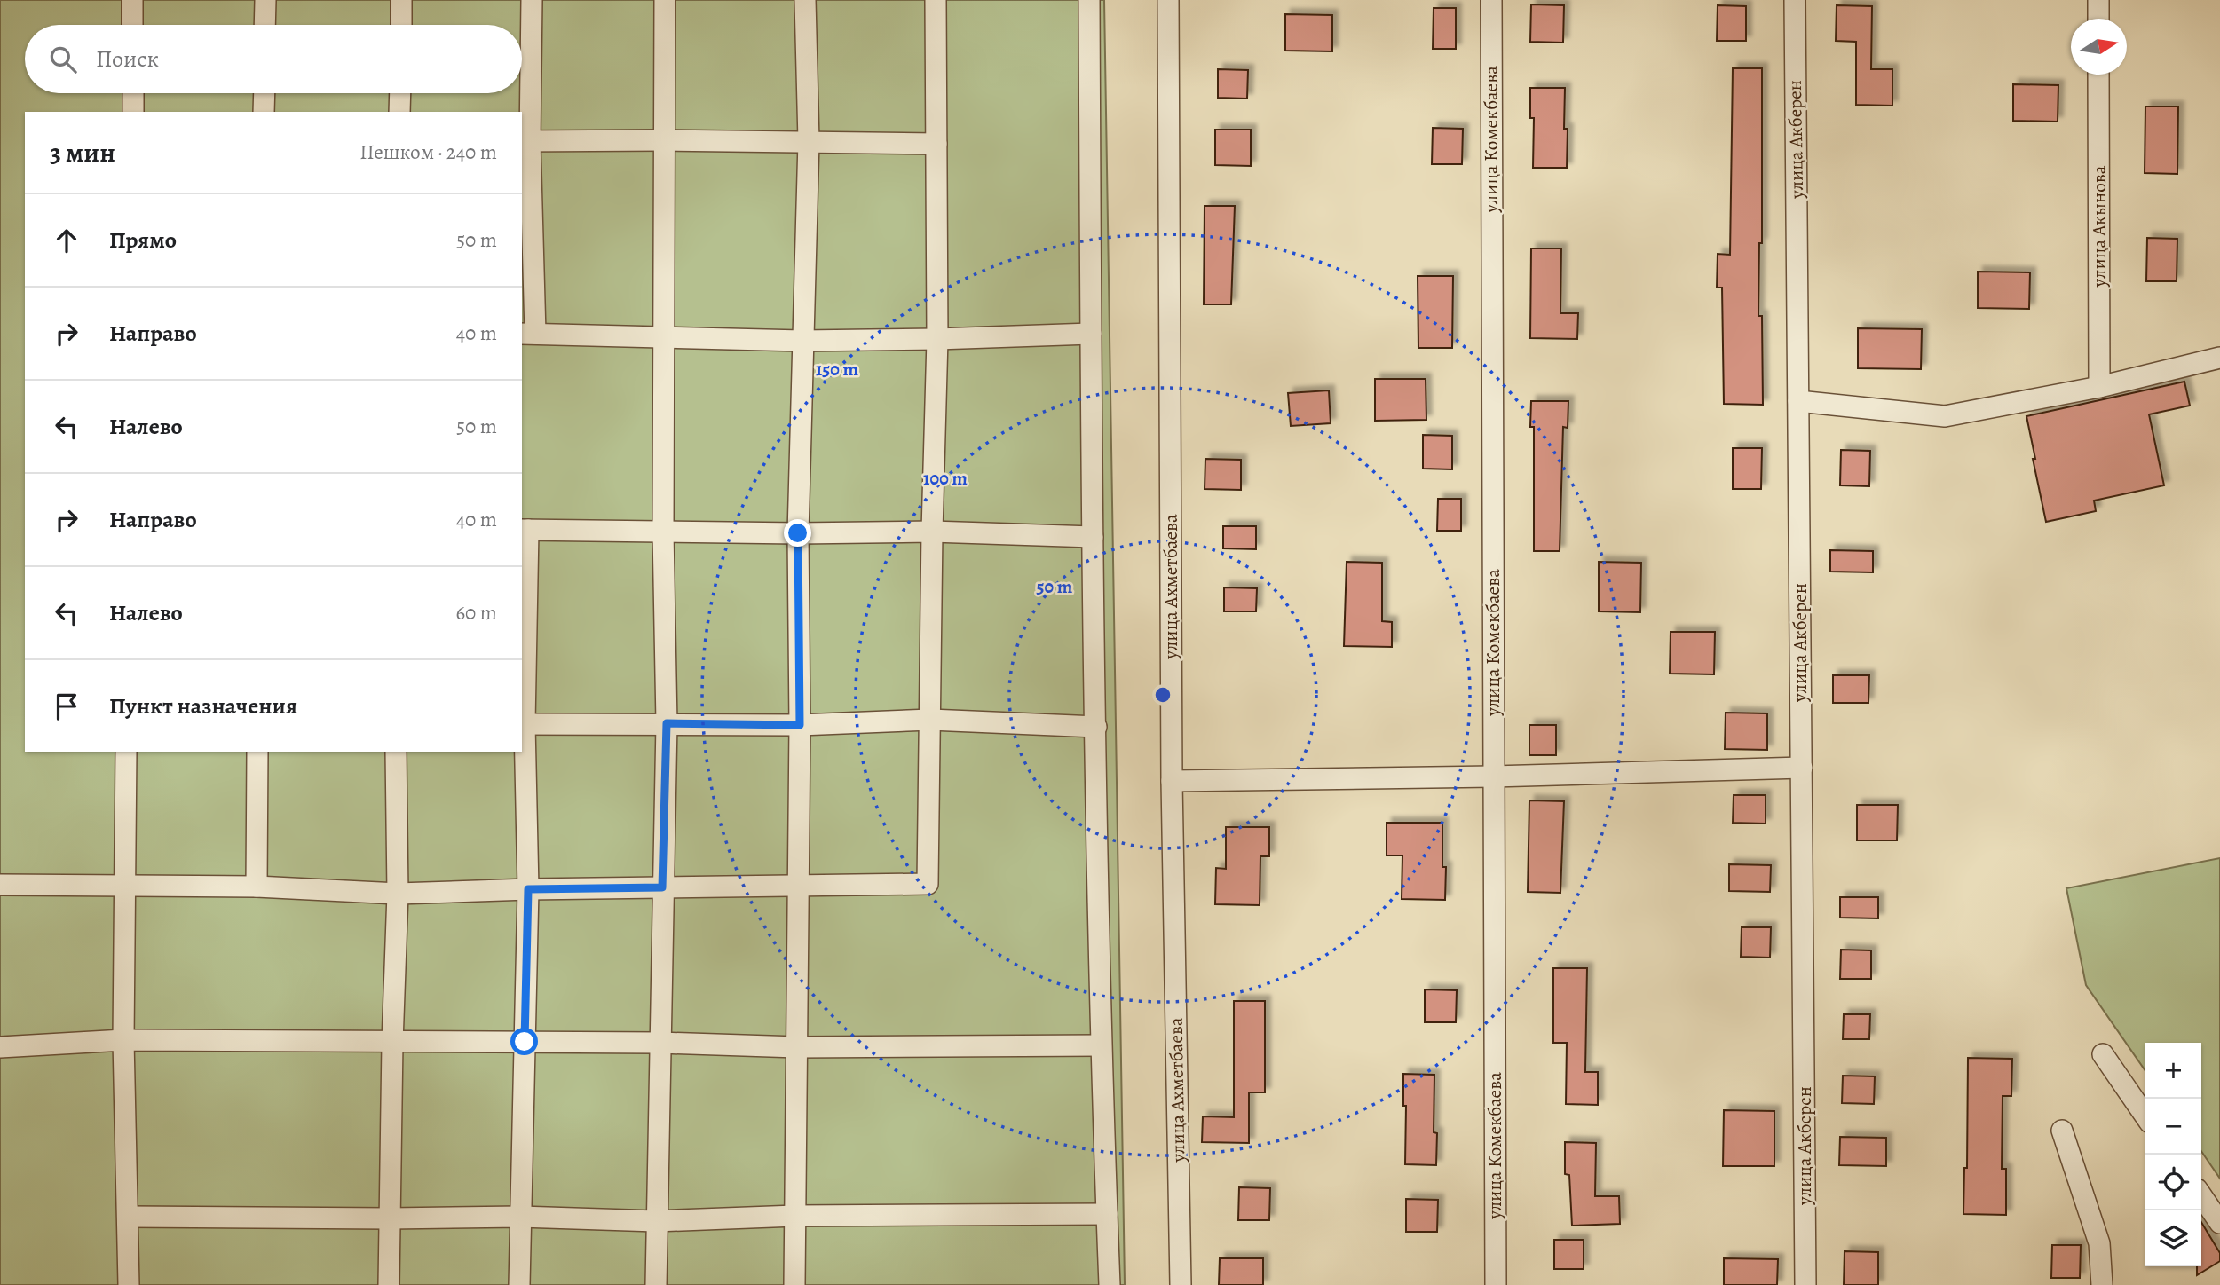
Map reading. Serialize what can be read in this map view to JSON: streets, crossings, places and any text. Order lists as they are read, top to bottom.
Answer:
{
  "streets": {
    "street": [
      "улица Комекбаева",
      "улица Акберен",
      "улица Акынова",
      "улица Ахметбаева"
    ]
  },
  "north": "right",
  "page": {
    "search": "Поиск",
    "heading": ["3 мин", "Пешком · 240 m"],
    "list": [
      ["Прямо", "50 m"],
      ["Направо", "40 m"],
      ["Налево", "50 m"],
      ["Направо", "40 m"],
      ["Налево", "60 m"],
      "Пункт назначения"
    ],
    "map_buttons": ["+", "−"]
  },
  "rings": ["150 m", "100 m", "50 m"]
}
